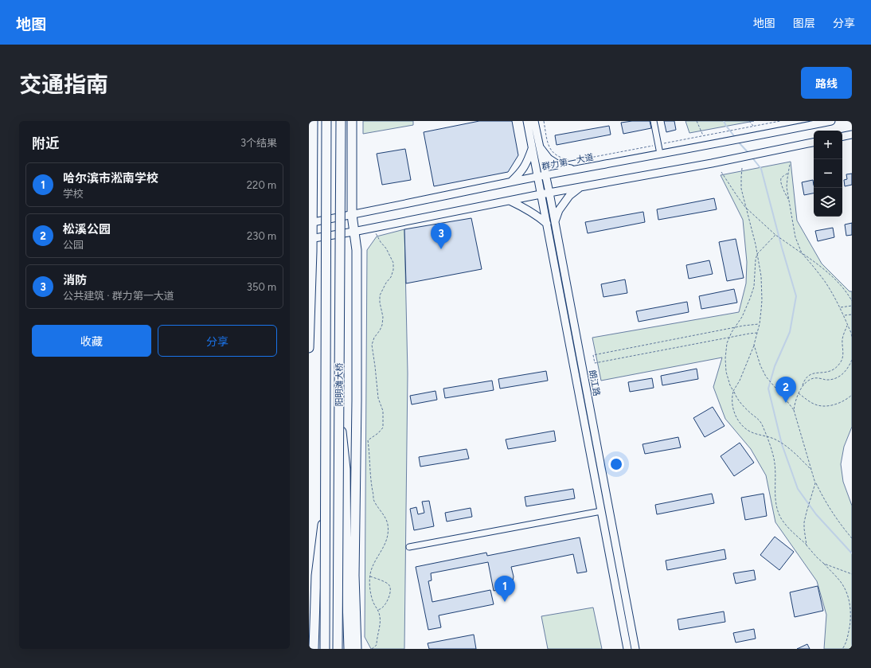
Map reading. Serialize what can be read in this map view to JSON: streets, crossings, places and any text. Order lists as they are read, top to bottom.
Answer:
{
  "streets": {
    "highway": ["阳明滩大桥"],
    "main road": ["群力第一大道", "朗江路"]
  },
  "crossings": [
    ["群力第一大道", "朗江路"]
  ],
  "page": {
    "header": "地图",
    "nav": ["地图", "图层", "分享"],
    "title": "交通指南",
    "buttons": [
      "路线",
      ["收藏", "分享"]
    ],
    "heading": ["附近", "3个结果"],
    "map_buttons": ["+", "−"],
    "list": [
      {
        "mark": "1",
        "name": "哈尔滨市淞南学校",
        "note": "学校",
        "value": "220 m"
      },
      {
        "mark": "2",
        "name": "松溪公园",
        "note": "公园",
        "value": "230 m"
      },
      {
        "mark": "3",
        "name": "消防",
        "note": "公共建筑 · 群力第一大道",
        "value": "350 m"
      }
    ],
    "pins": ["3", "2", "1"]
  }
}
